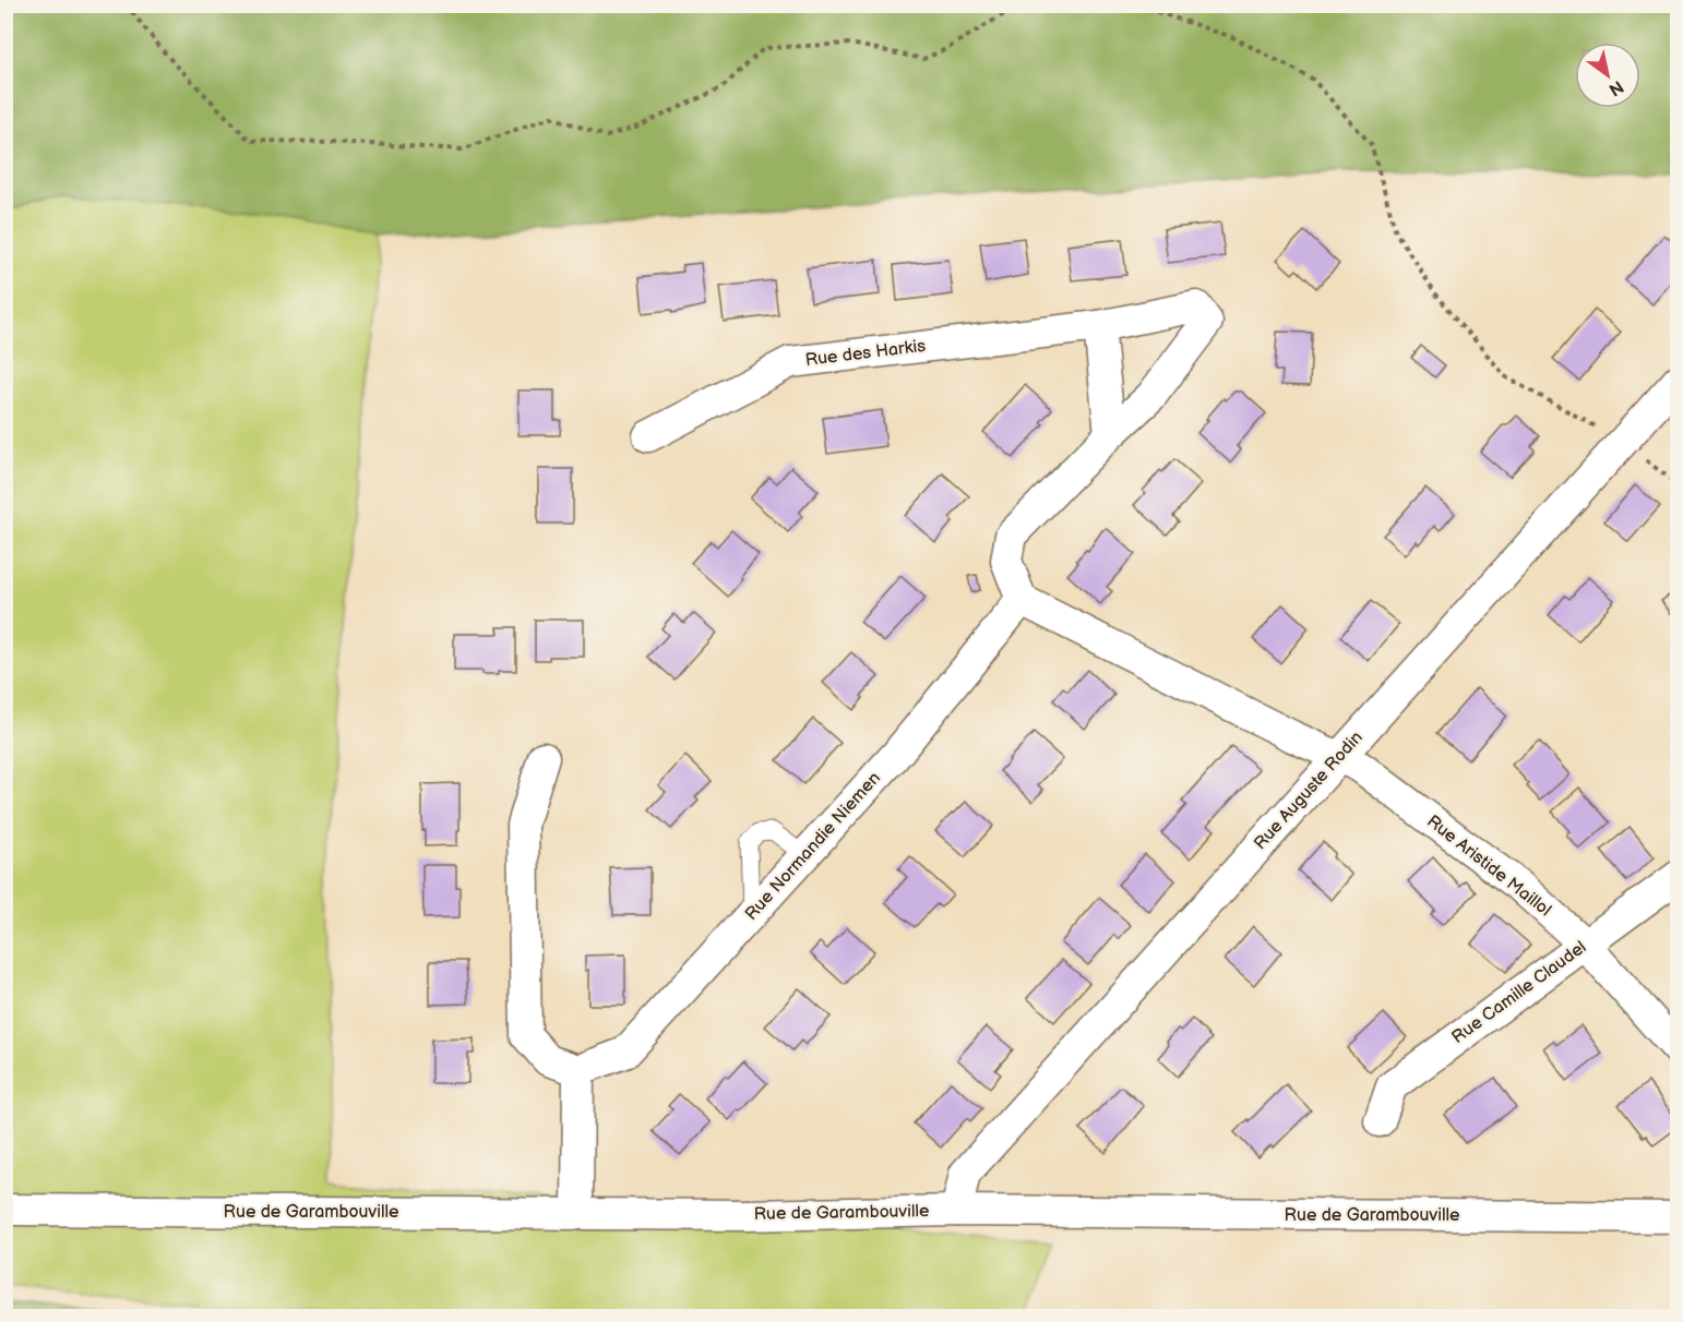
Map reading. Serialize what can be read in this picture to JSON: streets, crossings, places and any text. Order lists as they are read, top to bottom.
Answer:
{
  "streets": {
    "street": [
      "Rue des Harkis",
      "Rue Auguste Rodin",
      "Rue Normandie Niemen",
      "Rue Aristide Maillol",
      "Rue Camille Claudel",
      "Rue de Garambouville"
    ]
  },
  "crossings": [
    ["Rue des Harkis", "Rue Normandie Niemen"],
    ["Rue Auguste Rodin", "Rue Aristide Maillol"],
    ["Rue Auguste Rodin", "Rue de Garambouville"],
    ["Rue Aristide Maillol", "Rue Camille Claudel"]
  ],
  "north": "bottom right"
}
